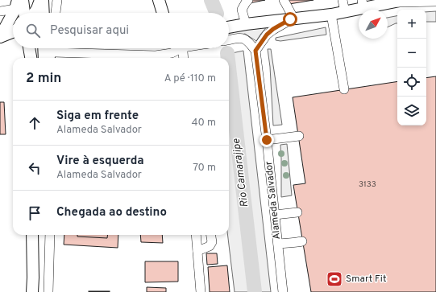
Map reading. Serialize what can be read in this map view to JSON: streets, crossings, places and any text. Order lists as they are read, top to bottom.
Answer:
{
  "streets": {
    "street": ["Alameda Salvador"]
  },
  "water": ["Rio Camarajipe"],
  "places": {
    "sports": ["Smart Fit"]
  },
  "house_numbers": ["3133"],
  "north": "top right",
  "page": {
    "map_buttons": ["+", "−"],
    "search": "Pesquisar aqui",
    "heading": ["2 min", "A pé · 110 m"],
    "list": [
      ["Siga em frente", "Alameda Salvador", "40 m"],
      ["Vire à esquerda", "Alameda Salvador", "70 m"],
      "Chegada ao destino"
    ]
  }
}
